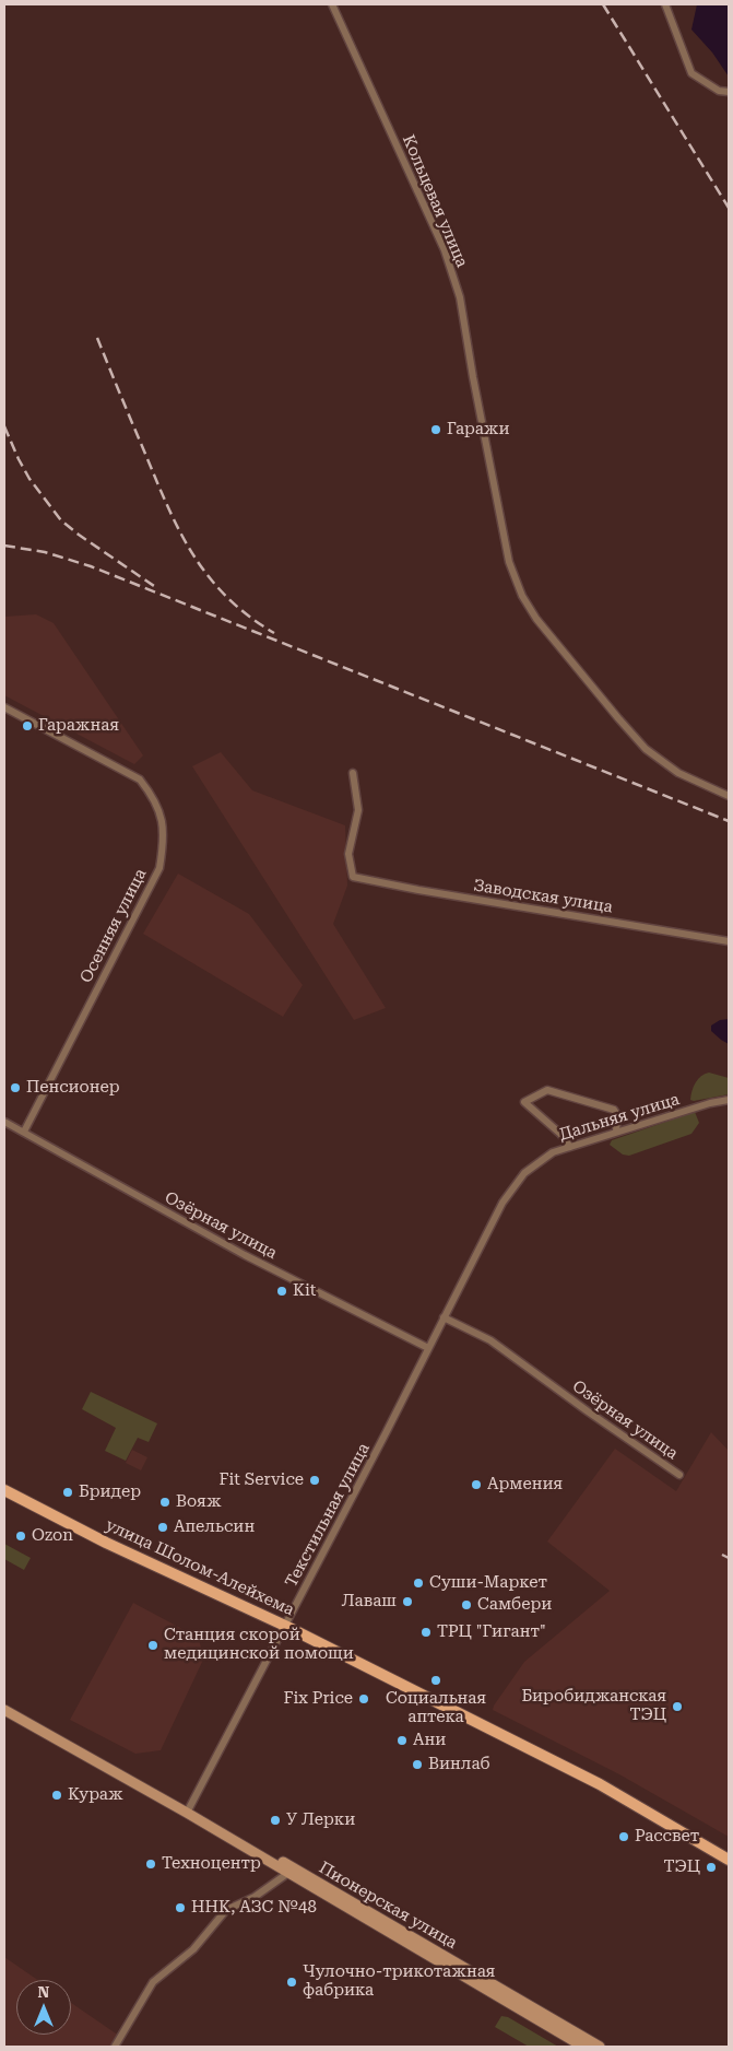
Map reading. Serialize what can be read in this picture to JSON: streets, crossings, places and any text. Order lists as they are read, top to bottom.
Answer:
{
  "streets": {
    "main road": ["улица Шолом-Алейхема", "Пионерская улица"],
    "street": [
      "Кольцевая улица",
      "Заводская улица",
      "Осенняя улица",
      "Дальняя улица",
      "Озёрная улица",
      "Текстильная улица"
    ]
  },
  "crossings": [
    ["Осенняя улица", "Озёрная улица"],
    ["Дальняя улица", "Озёрная улица"],
    ["Дальняя улица", "Текстильная улица"],
    ["Озёрная улица", "Текстильная улица"],
    ["Текстильная улица", "улица Шолом-Алейхема"],
    ["Текстильная улица", "Пионерская улица"]
  ],
  "places": [
    "Гаражи",
    "Гаражная",
    "Пенсионер",
    "Kit",
    "Fit Service",
    "Армения",
    "Бридер",
    "Вояж",
    "Апельсин",
    "Ozon",
    "Суши-Маркет",
    "Лаваш",
    "Самбери",
    "ТРЦ \"Гигант\"",
    "Станция скорой медицинской помощи",
    "Социальная аптека",
    "Fix Price",
    "Биробиджанская ТЭЦ",
    "Ани",
    "Винлаб",
    "Кураж",
    "У Лерки",
    "Рассвет",
    "Техноцентр",
    "ТЭЦ",
    "ННК, АЗС №48",
    "Чулочно-трикотажная фабрика"
  ],
  "north": "top"
}
